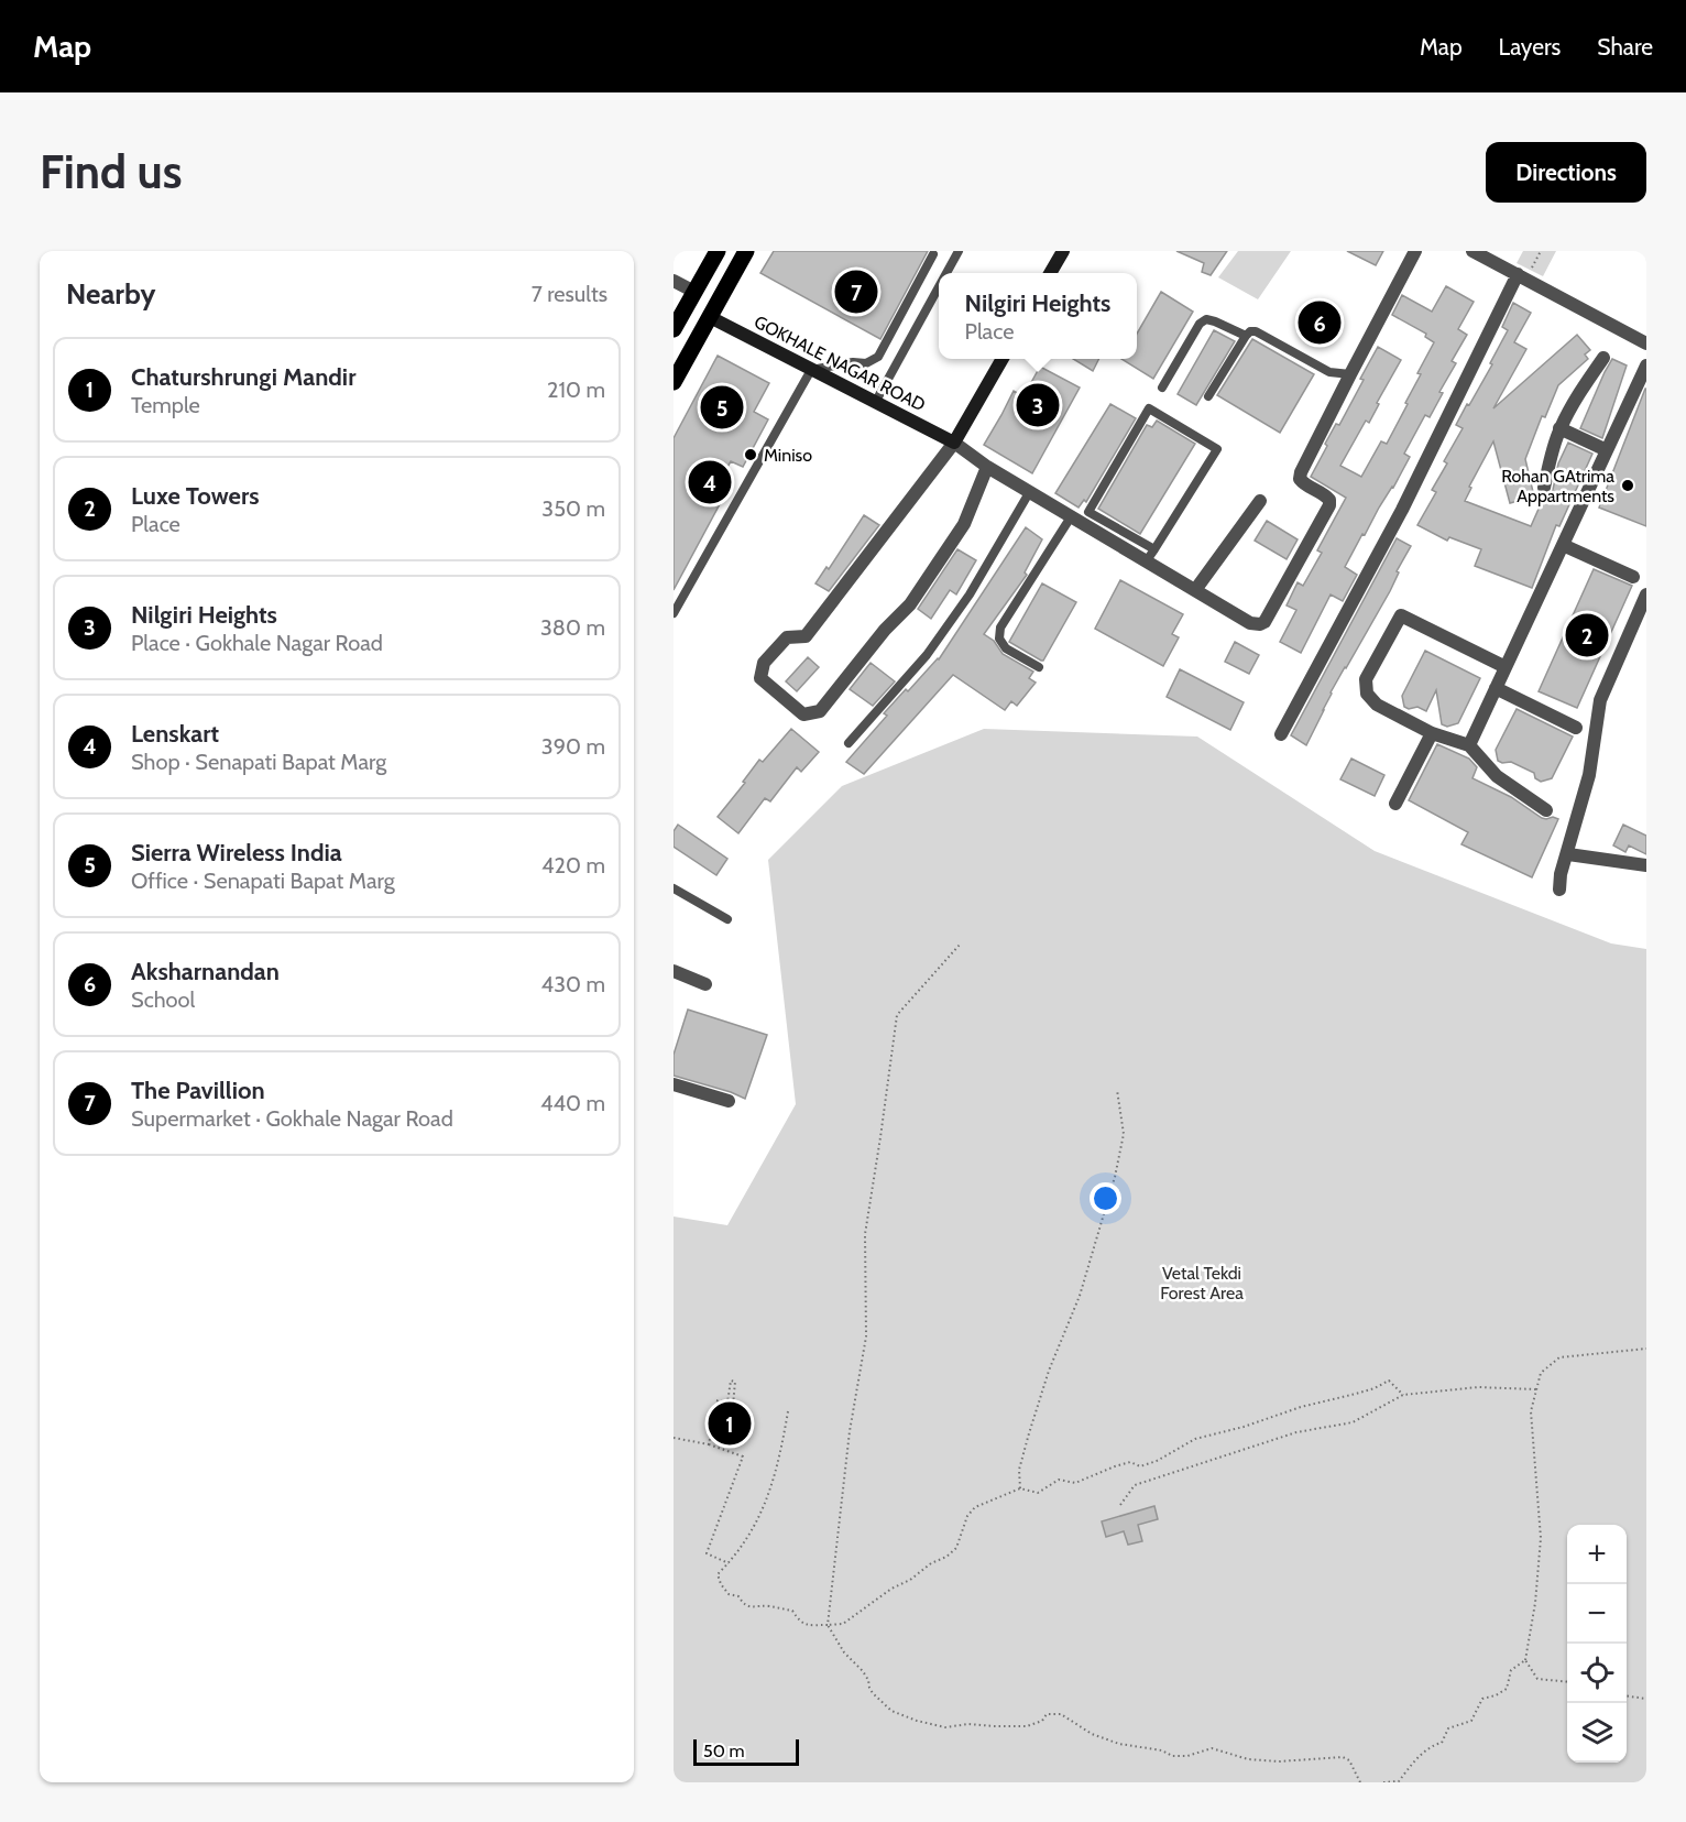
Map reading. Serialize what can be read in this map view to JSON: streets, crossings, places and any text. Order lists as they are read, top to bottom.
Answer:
{
  "streets": {
    "street": ["GOKHALE NAGAR ROAD"]
  },
  "parks": ["Vetal Tekdi Forest Area"],
  "places": ["Miniso", "Rohan GAtrima Appartments"],
  "scale_bar": "50 m",
  "page": {
    "header": "Map",
    "nav": ["Map", "Layers", "Share"],
    "buttons": "Directions",
    "title": "Find us",
    "heading": ["Nearby", "7 results"],
    "pins": [
      "7",
      "6",
      "3",
      "5",
      "4",
      "2",
      "1"
    ],
    "popup": ["Nilgiri Heights", "Place"],
    "list": [
      {
        "mark": "1",
        "name": "Chaturshrungi Mandir",
        "note": "Temple",
        "value": "210 m"
      },
      {
        "mark": "2",
        "name": "Luxe Towers",
        "note": "Place",
        "value": "350 m"
      },
      {
        "mark": "3",
        "name": "Nilgiri Heights",
        "note": "Place · Gokhale Nagar Road",
        "value": "380 m"
      },
      {
        "mark": "4",
        "name": "Lenskart",
        "note": "Shop · Senapati Bapat Marg",
        "value": "390 m"
      },
      {
        "mark": "5",
        "name": "Sierra Wireless India",
        "note": "Office · Senapati Bapat Marg",
        "value": "420 m"
      },
      {
        "mark": "6",
        "name": "Aksharnandan",
        "note": "School",
        "value": "430 m"
      },
      {
        "mark": "7",
        "name": "The Pavillion",
        "note": "Supermarket · Gokhale Nagar Road",
        "value": "440 m"
      }
    ],
    "map_buttons": ["+", "−"],
    "scale": "50 m"
  }
}
